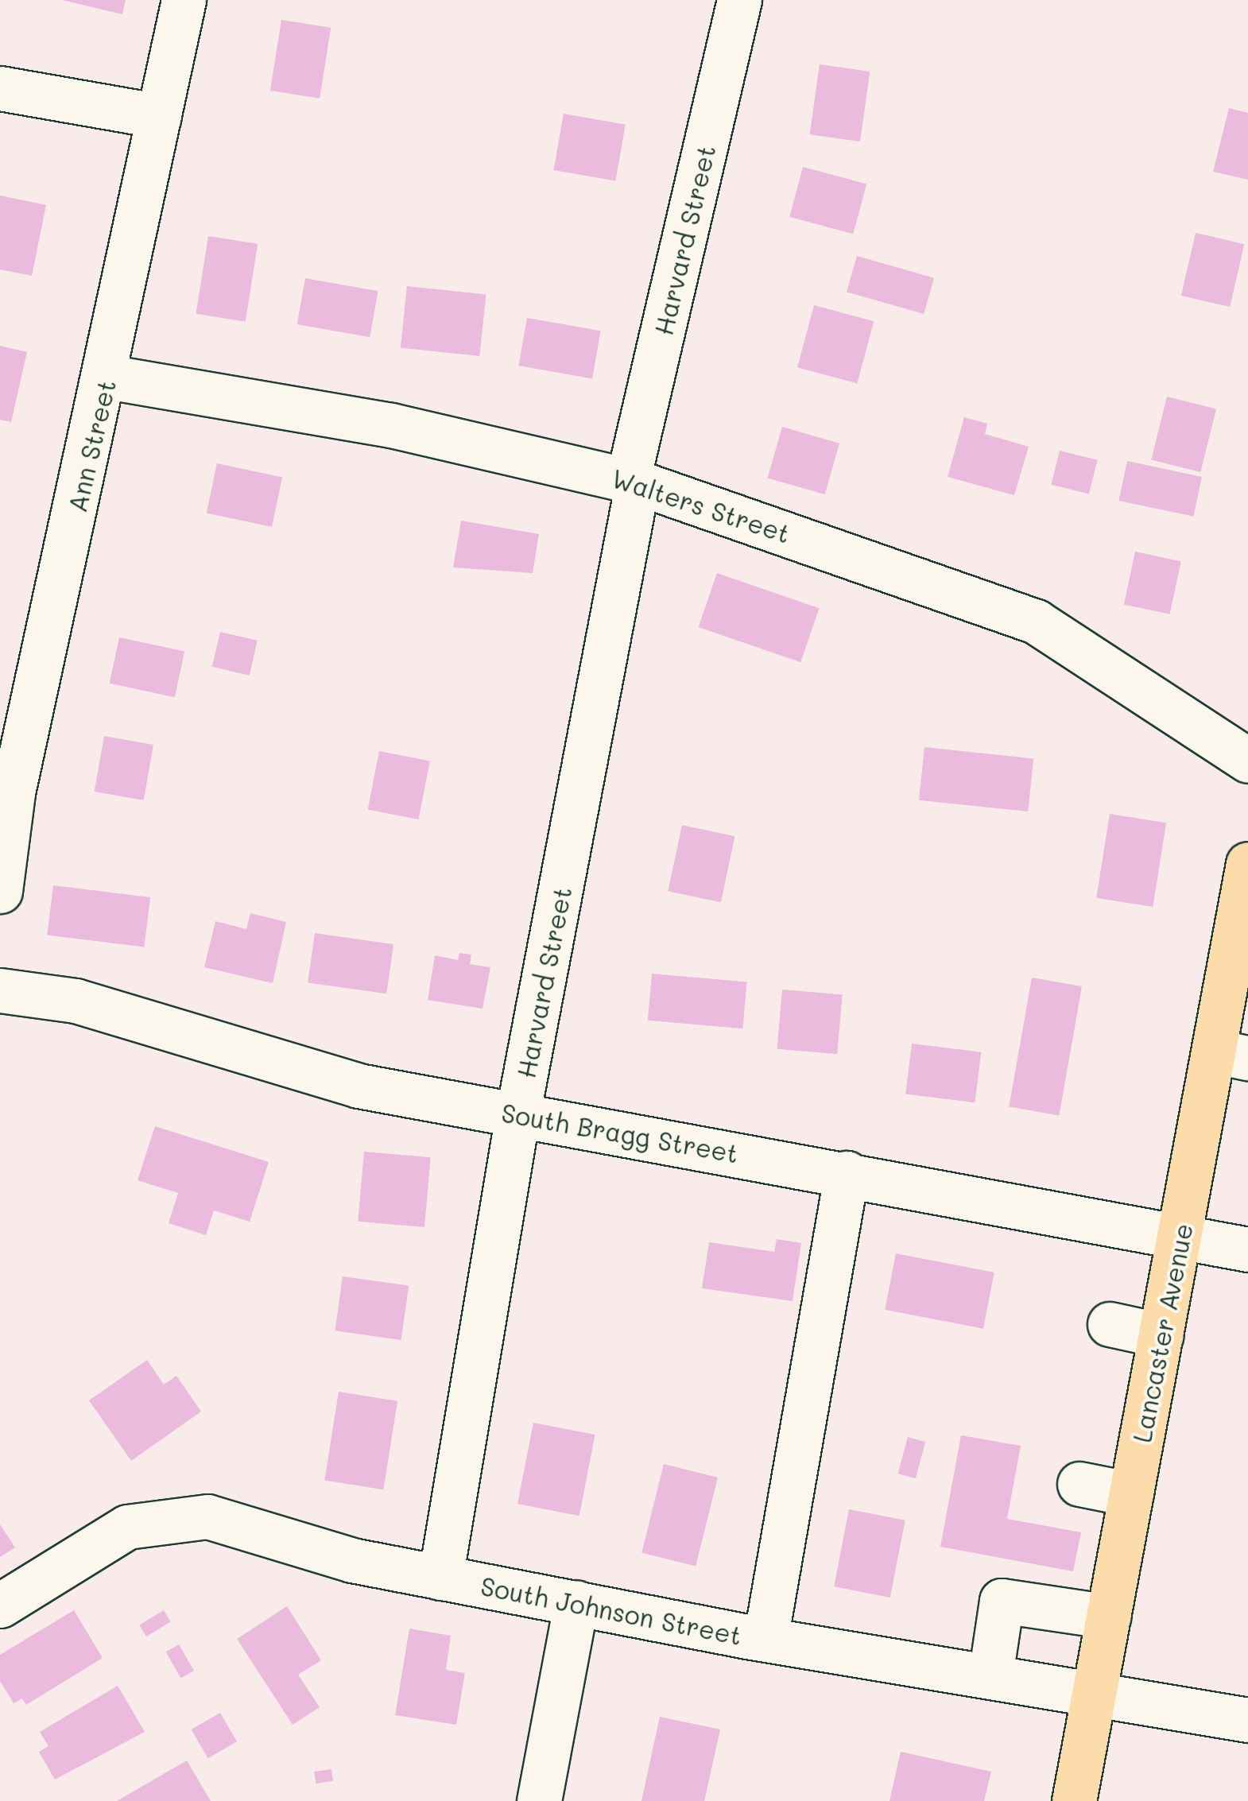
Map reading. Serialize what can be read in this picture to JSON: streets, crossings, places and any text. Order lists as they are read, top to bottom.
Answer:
{
  "streets": {
    "main road": ["Lancaster Avenue"],
    "street": [
      "Harvard Street",
      "Ann Street",
      "Walters Street",
      "South Bragg Street",
      "South Johnson Street"
    ]
  },
  "crossings": [
    ["Harvard Street", "Walters Street"],
    ["Harvard Street", "South Bragg Street"],
    ["Harvard Street", "South Johnson Street"],
    ["Ann Street", "Walters Street"],
    ["South Bragg Street", "Lancaster Avenue"],
    ["Lancaster Avenue", "South Johnson Street"]
  ]
}
